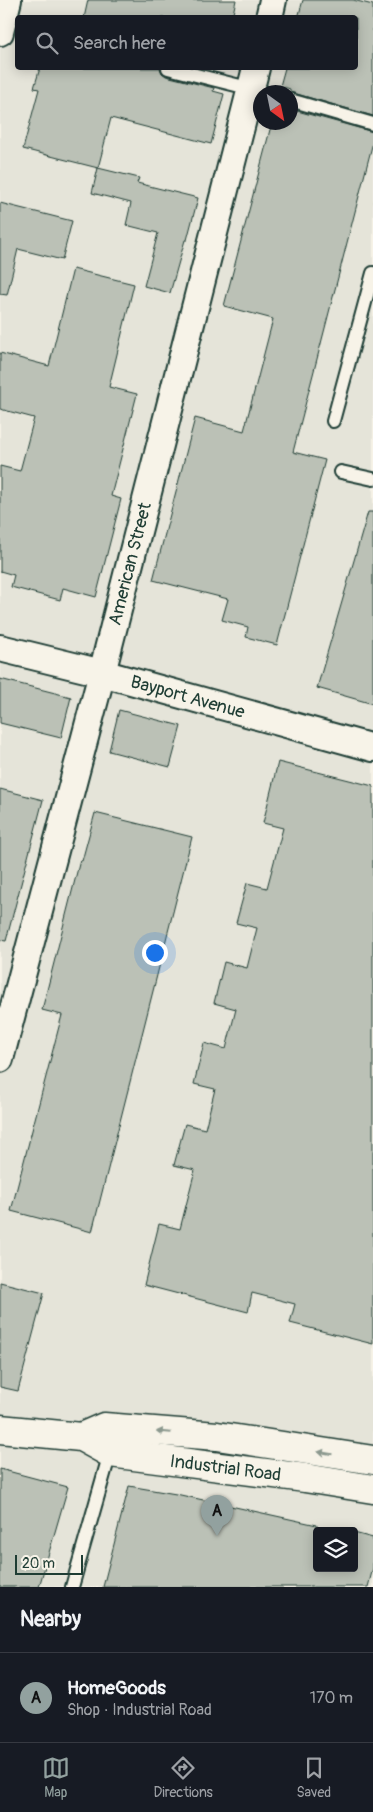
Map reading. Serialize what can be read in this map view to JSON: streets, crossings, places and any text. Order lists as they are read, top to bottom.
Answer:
{
  "streets": {
    "main road": ["Industrial Road"],
    "street": ["American Street", "Bayport Avenue"]
  },
  "crossings": [
    ["American Street", "Bayport Avenue"]
  ],
  "scale_bar": "20 m",
  "north": "bottom right",
  "page": {
    "search": "Search here",
    "pins": "A",
    "scale": "20 m",
    "heading": "Nearby",
    "list": [
      {
        "mark": "A",
        "name": "HomeGoods",
        "note": "Shop · Industrial Road",
        "value": "170 m"
      }
    ],
    "nav": ["Map", "Directions", "Saved"]
  }
}
